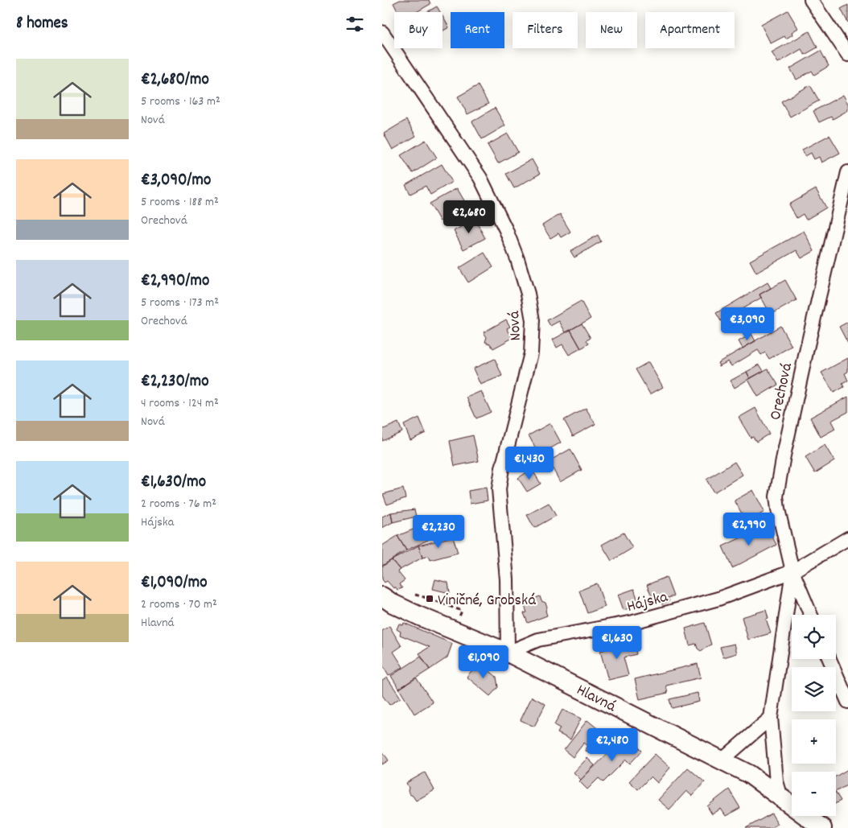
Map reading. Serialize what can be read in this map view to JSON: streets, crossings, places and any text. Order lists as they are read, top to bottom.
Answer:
{
  "streets": {
    "main road": ["Hlavná"],
    "street": ["Nová", "Orechová", "Hájska"]
  },
  "crossings": [
    ["Nová", "Hájska"],
    ["Nová", "Hlavná"],
    ["Orechová", "Hájska"],
    ["Orechová", "Hlavná"],
    ["Hájska", "Hlavná"]
  ],
  "places": {
    "transit": ["Viničné, Grobská"]
  },
  "page": {
    "heading": "8 homes",
    "chip": [
      "Buy",
      "Rent",
      "Filters",
      "New",
      "Apartment"
    ],
    "list": [
      {
        "name": "€2,680/mo",
        "note": "5 rooms · 163 m² · Nová"
      },
      {
        "name": "€3,090/mo",
        "note": "5 rooms · 188 m² · Orechová"
      },
      {
        "name": "€2,990/mo",
        "note": "5 rooms · 173 m² · Orechová"
      },
      {
        "name": "€2,230/mo",
        "note": "4 rooms · 124 m² · Nová"
      },
      {
        "name": "€1,630/mo",
        "note": "2 rooms · 76 m² · Hájska"
      },
      {
        "name": "€1,090/mo",
        "note": "2 rooms · 70 m² · Hlavná"
      }
    ],
    "price": [
      "€2,680",
      "€3,090",
      "€1,430",
      "€2,990",
      "€2,230",
      "€1,630",
      "€1,090",
      "€2,480"
    ],
    "map_buttons": ["+", "−"]
  }
}
